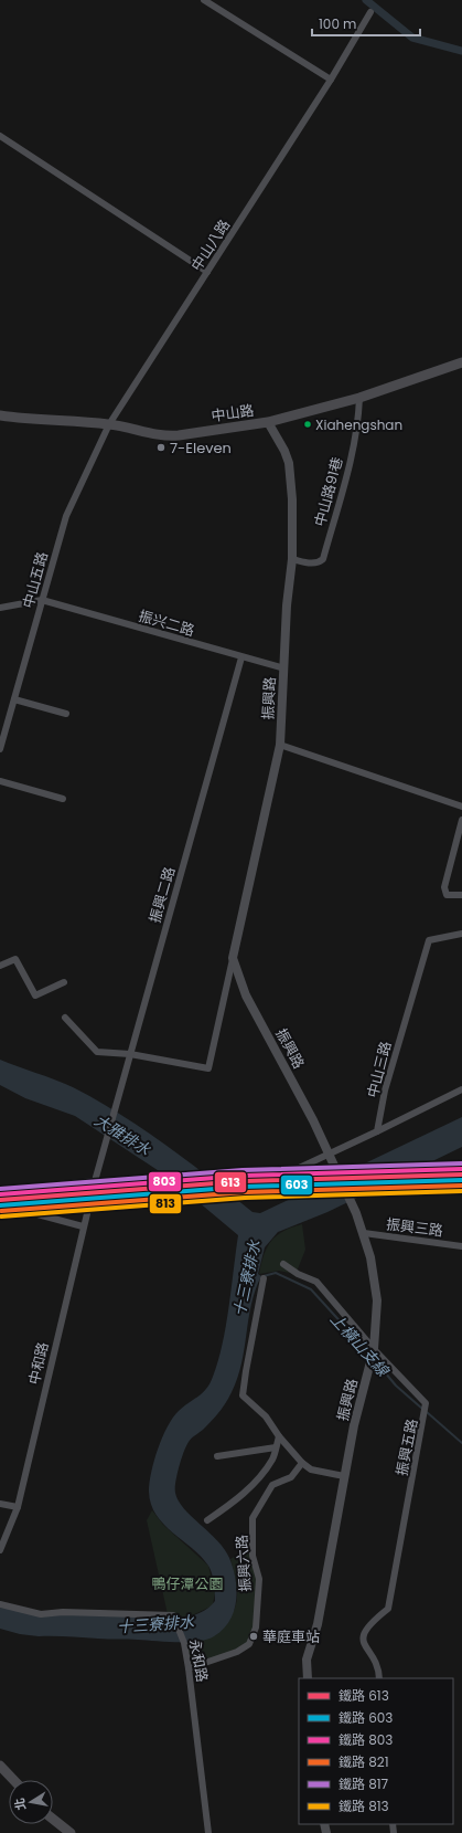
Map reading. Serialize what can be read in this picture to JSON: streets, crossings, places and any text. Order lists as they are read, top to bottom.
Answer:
{
  "streets": {
    "main road": ["中山路"],
    "street": [
      "中山八路",
      "中山路91巷",
      "中山五路",
      "振兴二路",
      "振興路",
      "振興二路",
      "中山三路",
      "振興三路",
      "中和路",
      "振興五路",
      "振興六路",
      "永和路"
    ]
  },
  "crossings": [
    ["中山八路", "中山路"],
    ["中山八路", "中山五路"],
    ["中山路", "中山路91巷"],
    ["中山路", "中山五路"],
    ["中山路", "振興路"],
    ["中山路91巷", "振興路"],
    ["中山五路", "振兴二路"],
    ["振兴二路", "振興路"],
    ["振兴二路", "振興二路"],
    ["振興路", "振興三路"],
    ["振興路", "振興五路"],
    ["振興二路", "中和路"],
    ["振興六路", "永和路"]
  ],
  "water": ["大雅排水", "十三寮排水", "上橫山支線"],
  "parks": ["鴨仔潭公園"],
  "places": ["Xiahengshan", "7-Eleven", "華庭車站"],
  "lines": [
    "rail line 817",
    "rail line 803",
    "rail line 613",
    "rail line 603",
    "rail line 821",
    "rail line 813"
  ],
  "legend": [
    "鐵路 613",
    "鐵路 603",
    "鐵路 803",
    "鐵路 821",
    "鐵路 817",
    "鐵路 813"
  ],
  "scale_bar": "100 m",
  "north": "left"
}
